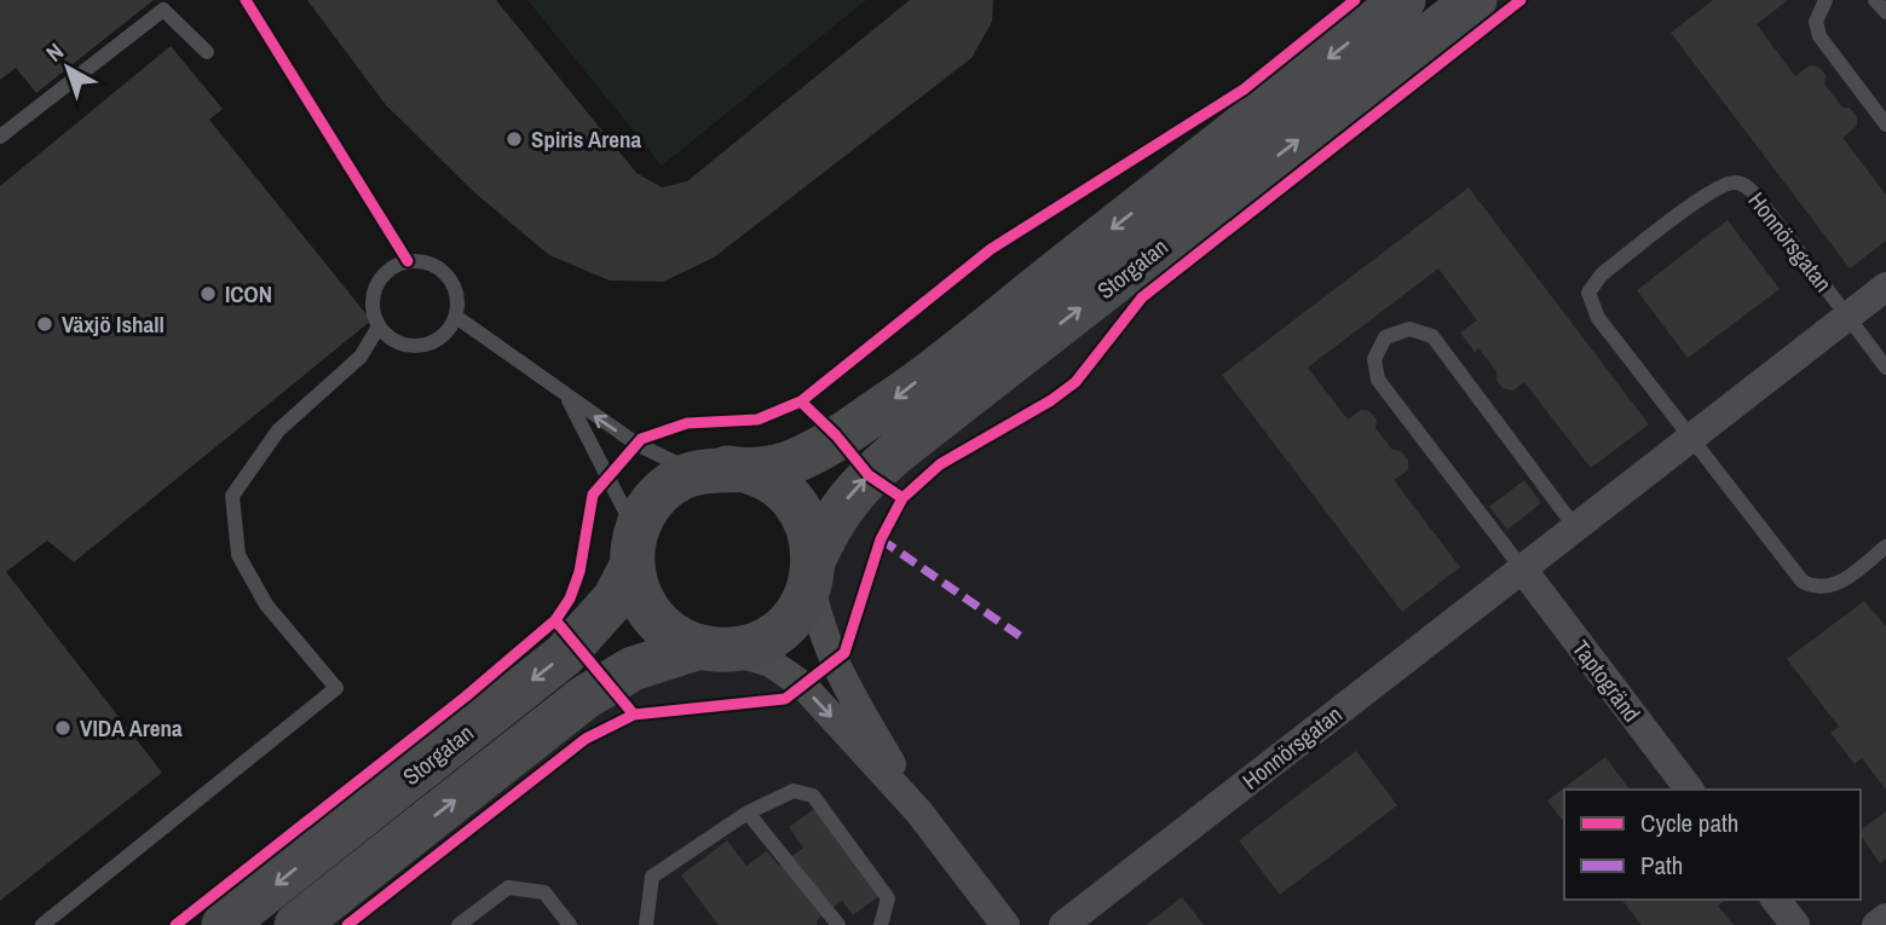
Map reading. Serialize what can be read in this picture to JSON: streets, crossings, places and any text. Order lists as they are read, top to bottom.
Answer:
{
  "streets": {
    "main road": ["Storgatan"],
    "street": ["Honnörsgatan", "Taptogränd"]
  },
  "crossings": [
    ["Honnörsgatan", "Taptogränd"]
  ],
  "places": [
    "Spiris Arena",
    "ICON",
    "Växjö Ishall",
    "VIDA Arena"
  ],
  "legend": ["Cycle path", "Path"],
  "north": "top left"
}
